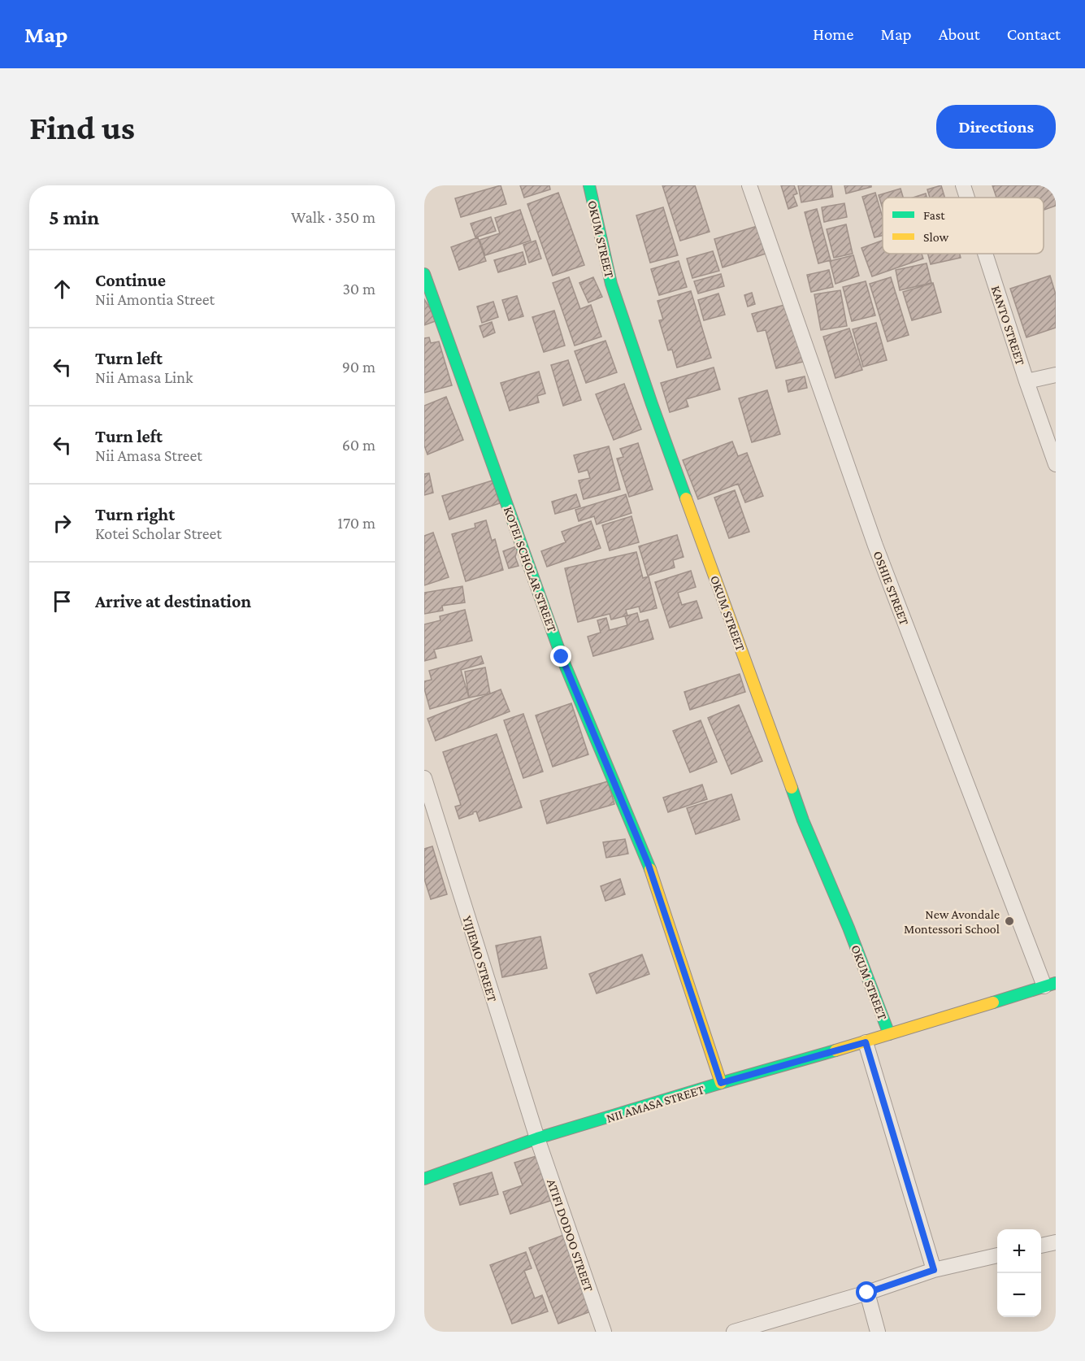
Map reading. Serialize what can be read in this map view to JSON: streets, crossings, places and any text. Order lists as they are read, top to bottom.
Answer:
{
  "streets": {
    "street": [
      "OKUM STREET",
      "KANTO STREET",
      "KOTEI SCHOLAR STREET",
      "OSHIE STREET",
      "YIJIEMO STREET",
      "NII AMASA STREET",
      "ATIFI DODOO STREET"
    ]
  },
  "crossings": [
    ["OKUM STREET", "NII AMASA STREET"],
    ["KOTEI SCHOLAR STREET", "NII AMASA STREET"],
    ["OSHIE STREET", "NII AMASA STREET"],
    ["YIJIEMO STREET", "NII AMASA STREET"],
    ["YIJIEMO STREET", "ATIFI DODOO STREET"],
    ["NII AMASA STREET", "ATIFI DODOO STREET"]
  ],
  "places": ["New Avondale Montessori School"],
  "legend": ["Fast", "Slow"],
  "page": {
    "header": "Map",
    "nav": [
      "Home",
      "Map",
      "About",
      "Contact"
    ],
    "buttons": "Directions",
    "title": "Find us",
    "heading": ["5 min", "Walk · 350 m"],
    "list": [
      ["Continue", "Nii Amontia Street", "30 m"],
      ["Turn left", "Nii Amasa Link", "90 m"],
      ["Turn left", "Nii Amasa Street", "60 m"],
      ["Turn right", "Kotei Scholar Street", "170 m"],
      "Arrive at destination"
    ],
    "map_buttons": ["+", "−"]
  }
}
